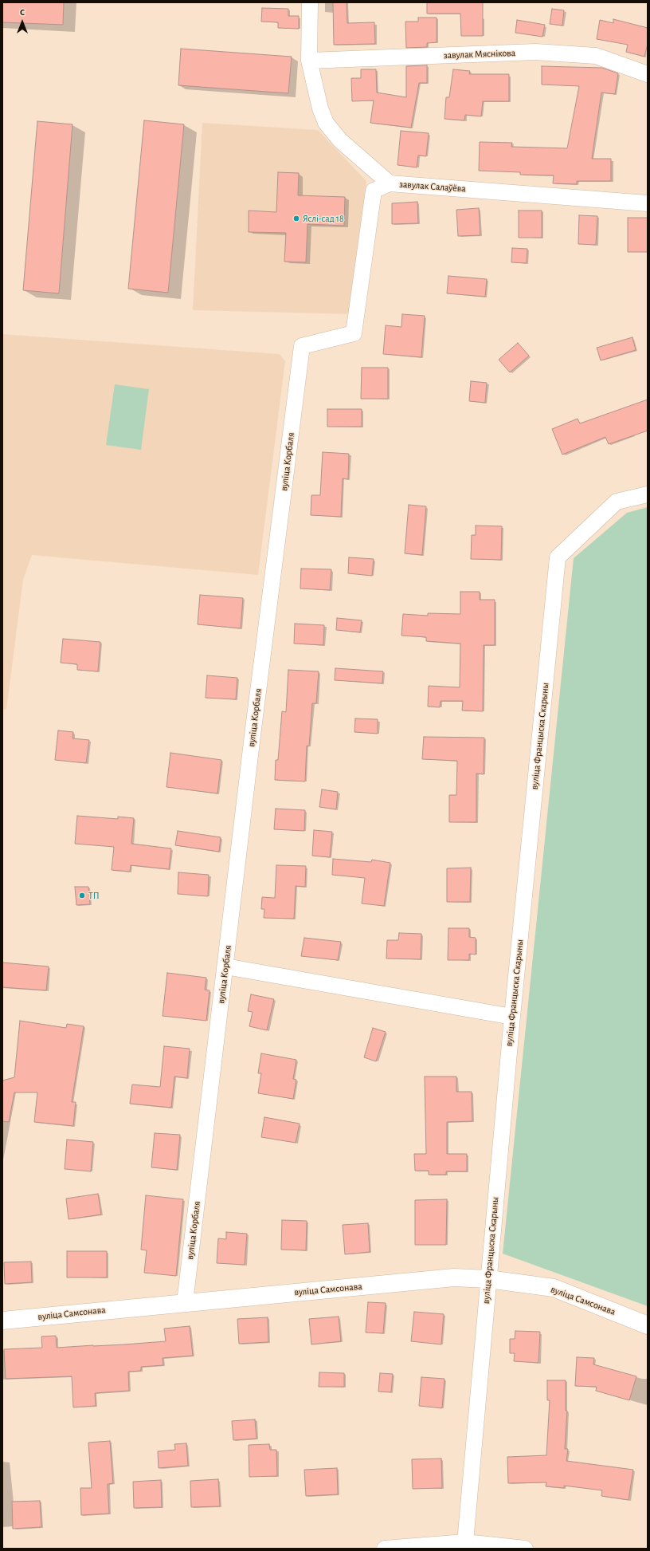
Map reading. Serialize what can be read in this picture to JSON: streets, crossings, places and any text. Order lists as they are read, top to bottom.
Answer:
{
  "streets": {
    "street": [
      "завулак Мяснікова",
      "завулак Салаўёва",
      "вуліца Корбаля",
      "вуліца Францыска Скарыны",
      "вуліца Самсонава"
    ]
  },
  "crossings": [
    ["завулак Мяснікова", "завулак Салаўёва"],
    ["завулак Салаўёва", "вуліца Корбаля"],
    ["вуліца Корбаля", "вуліца Самсонава"],
    ["вуліца Францыска Скарыны", "вуліца Самсонава"]
  ],
  "places": ["Яслі-сад 18", "ТП"],
  "north": "top"
}
